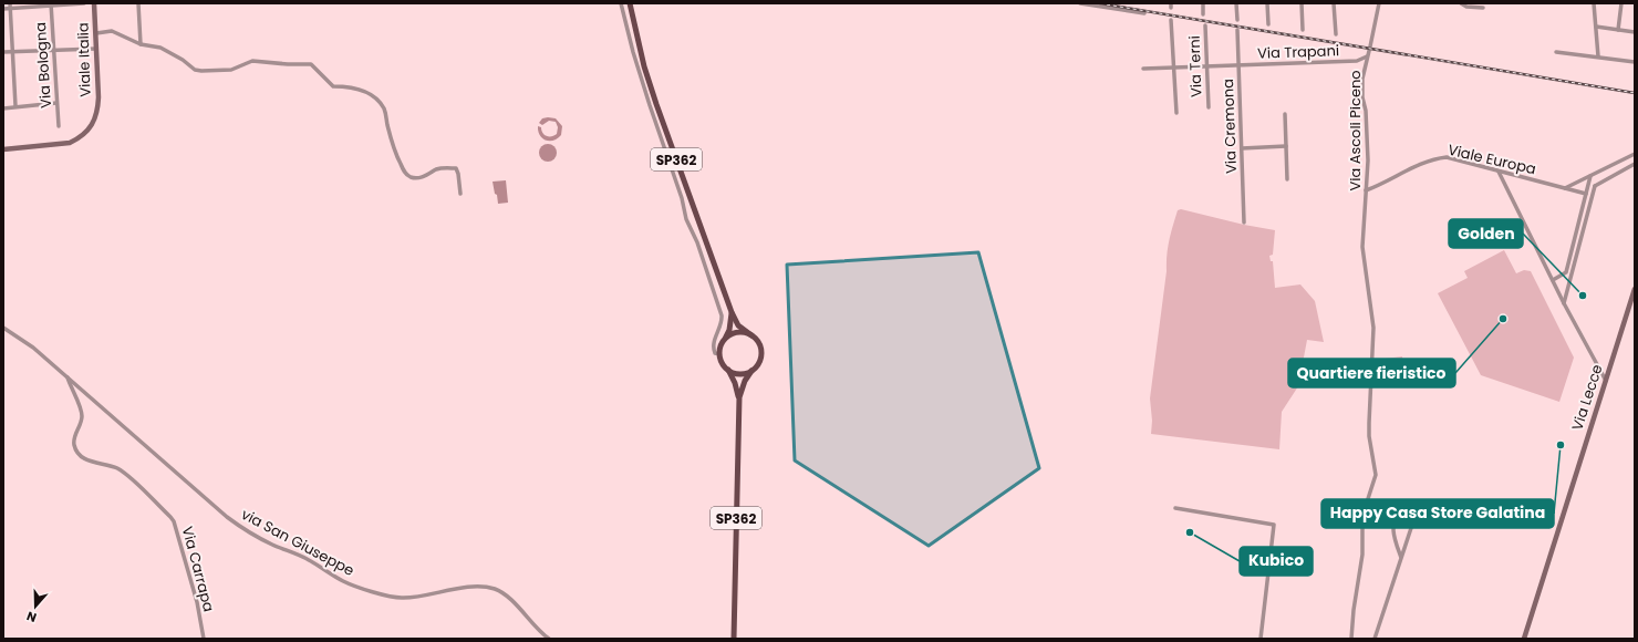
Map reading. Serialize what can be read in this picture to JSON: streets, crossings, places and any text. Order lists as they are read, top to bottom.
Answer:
{
  "streets": {
    "main road": ["Viale Italia", "SP362", "Via Lecce"],
    "street": [
      "Via Trapani",
      "Via Bologna",
      "Via Terni",
      "Via Cremona",
      "Via Ascoli Piceno",
      "Viale Europa",
      "via San Giuseppe",
      "Via Carrapa"
    ]
  },
  "crossings": [
    ["Via Trapani", "Via Terni"],
    ["Via Trapani", "Via Cremona"],
    ["Via Trapani", "Via Ascoli Piceno"],
    ["Via Ascoli Piceno", "Viale Europa"],
    ["via San Giuseppe", "Via Carrapa"]
  ],
  "places": [
    "Golden",
    "Quartiere fieristico",
    "Happy Casa Store Galatina",
    "Kubico"
  ],
  "north": "bottom"
}
